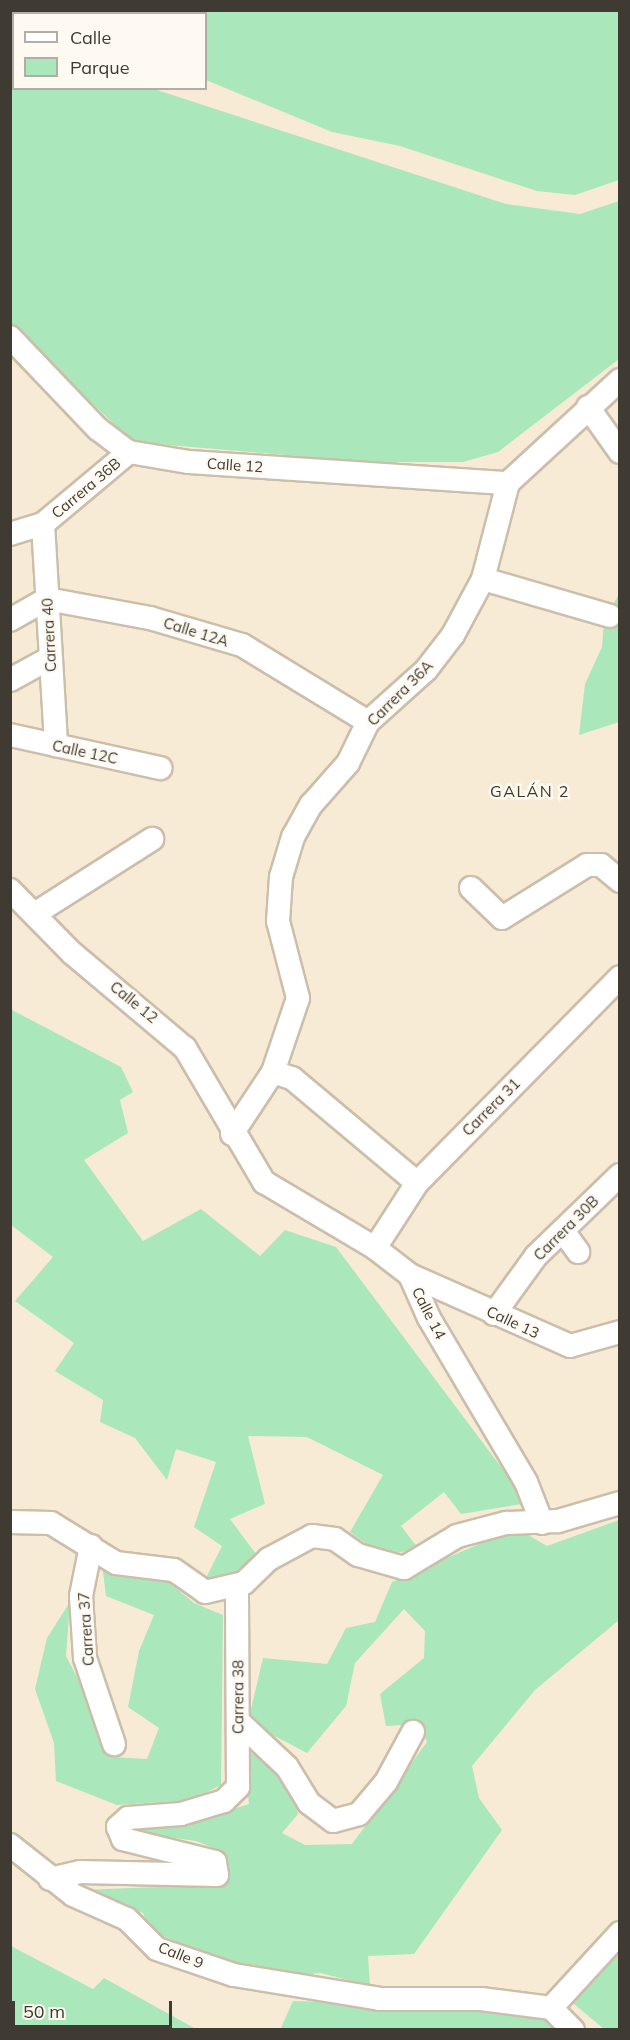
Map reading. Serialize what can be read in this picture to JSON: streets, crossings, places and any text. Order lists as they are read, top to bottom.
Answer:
{
  "streets": {
    "street": [
      "Calle 12",
      "Carrera 36B",
      "Calle 12A",
      "Carrera 40",
      "Carrera 36A",
      "Calle 12C",
      "Carrera 31",
      "Carrera 30B",
      "Calle 14",
      "Calle 13",
      "Carrera 37",
      "Carrera 38",
      "Calle 9"
    ]
  },
  "crossings": [
    ["Calle 12", "Carrera 36B"],
    ["Calle 12", "Carrera 36A"],
    ["Calle 12", "Calle 14"],
    ["Carrera 36B", "Carrera 40"],
    ["Calle 12A", "Carrera 40"],
    ["Calle 12A", "Carrera 36A"],
    ["Carrera 40", "Calle 12C"],
    ["Carrera 36A", "Calle 14"],
    ["Carrera 31", "Calle 14"],
    ["Carrera 30B", "Calle 13"],
    ["Calle 14", "Calle 13"],
    ["Carrera 38", "Calle 9"]
  ],
  "districts": ["GALÁN 2"],
  "legend": ["Calle", "Parque"],
  "scale_bar": "50 m"
}
